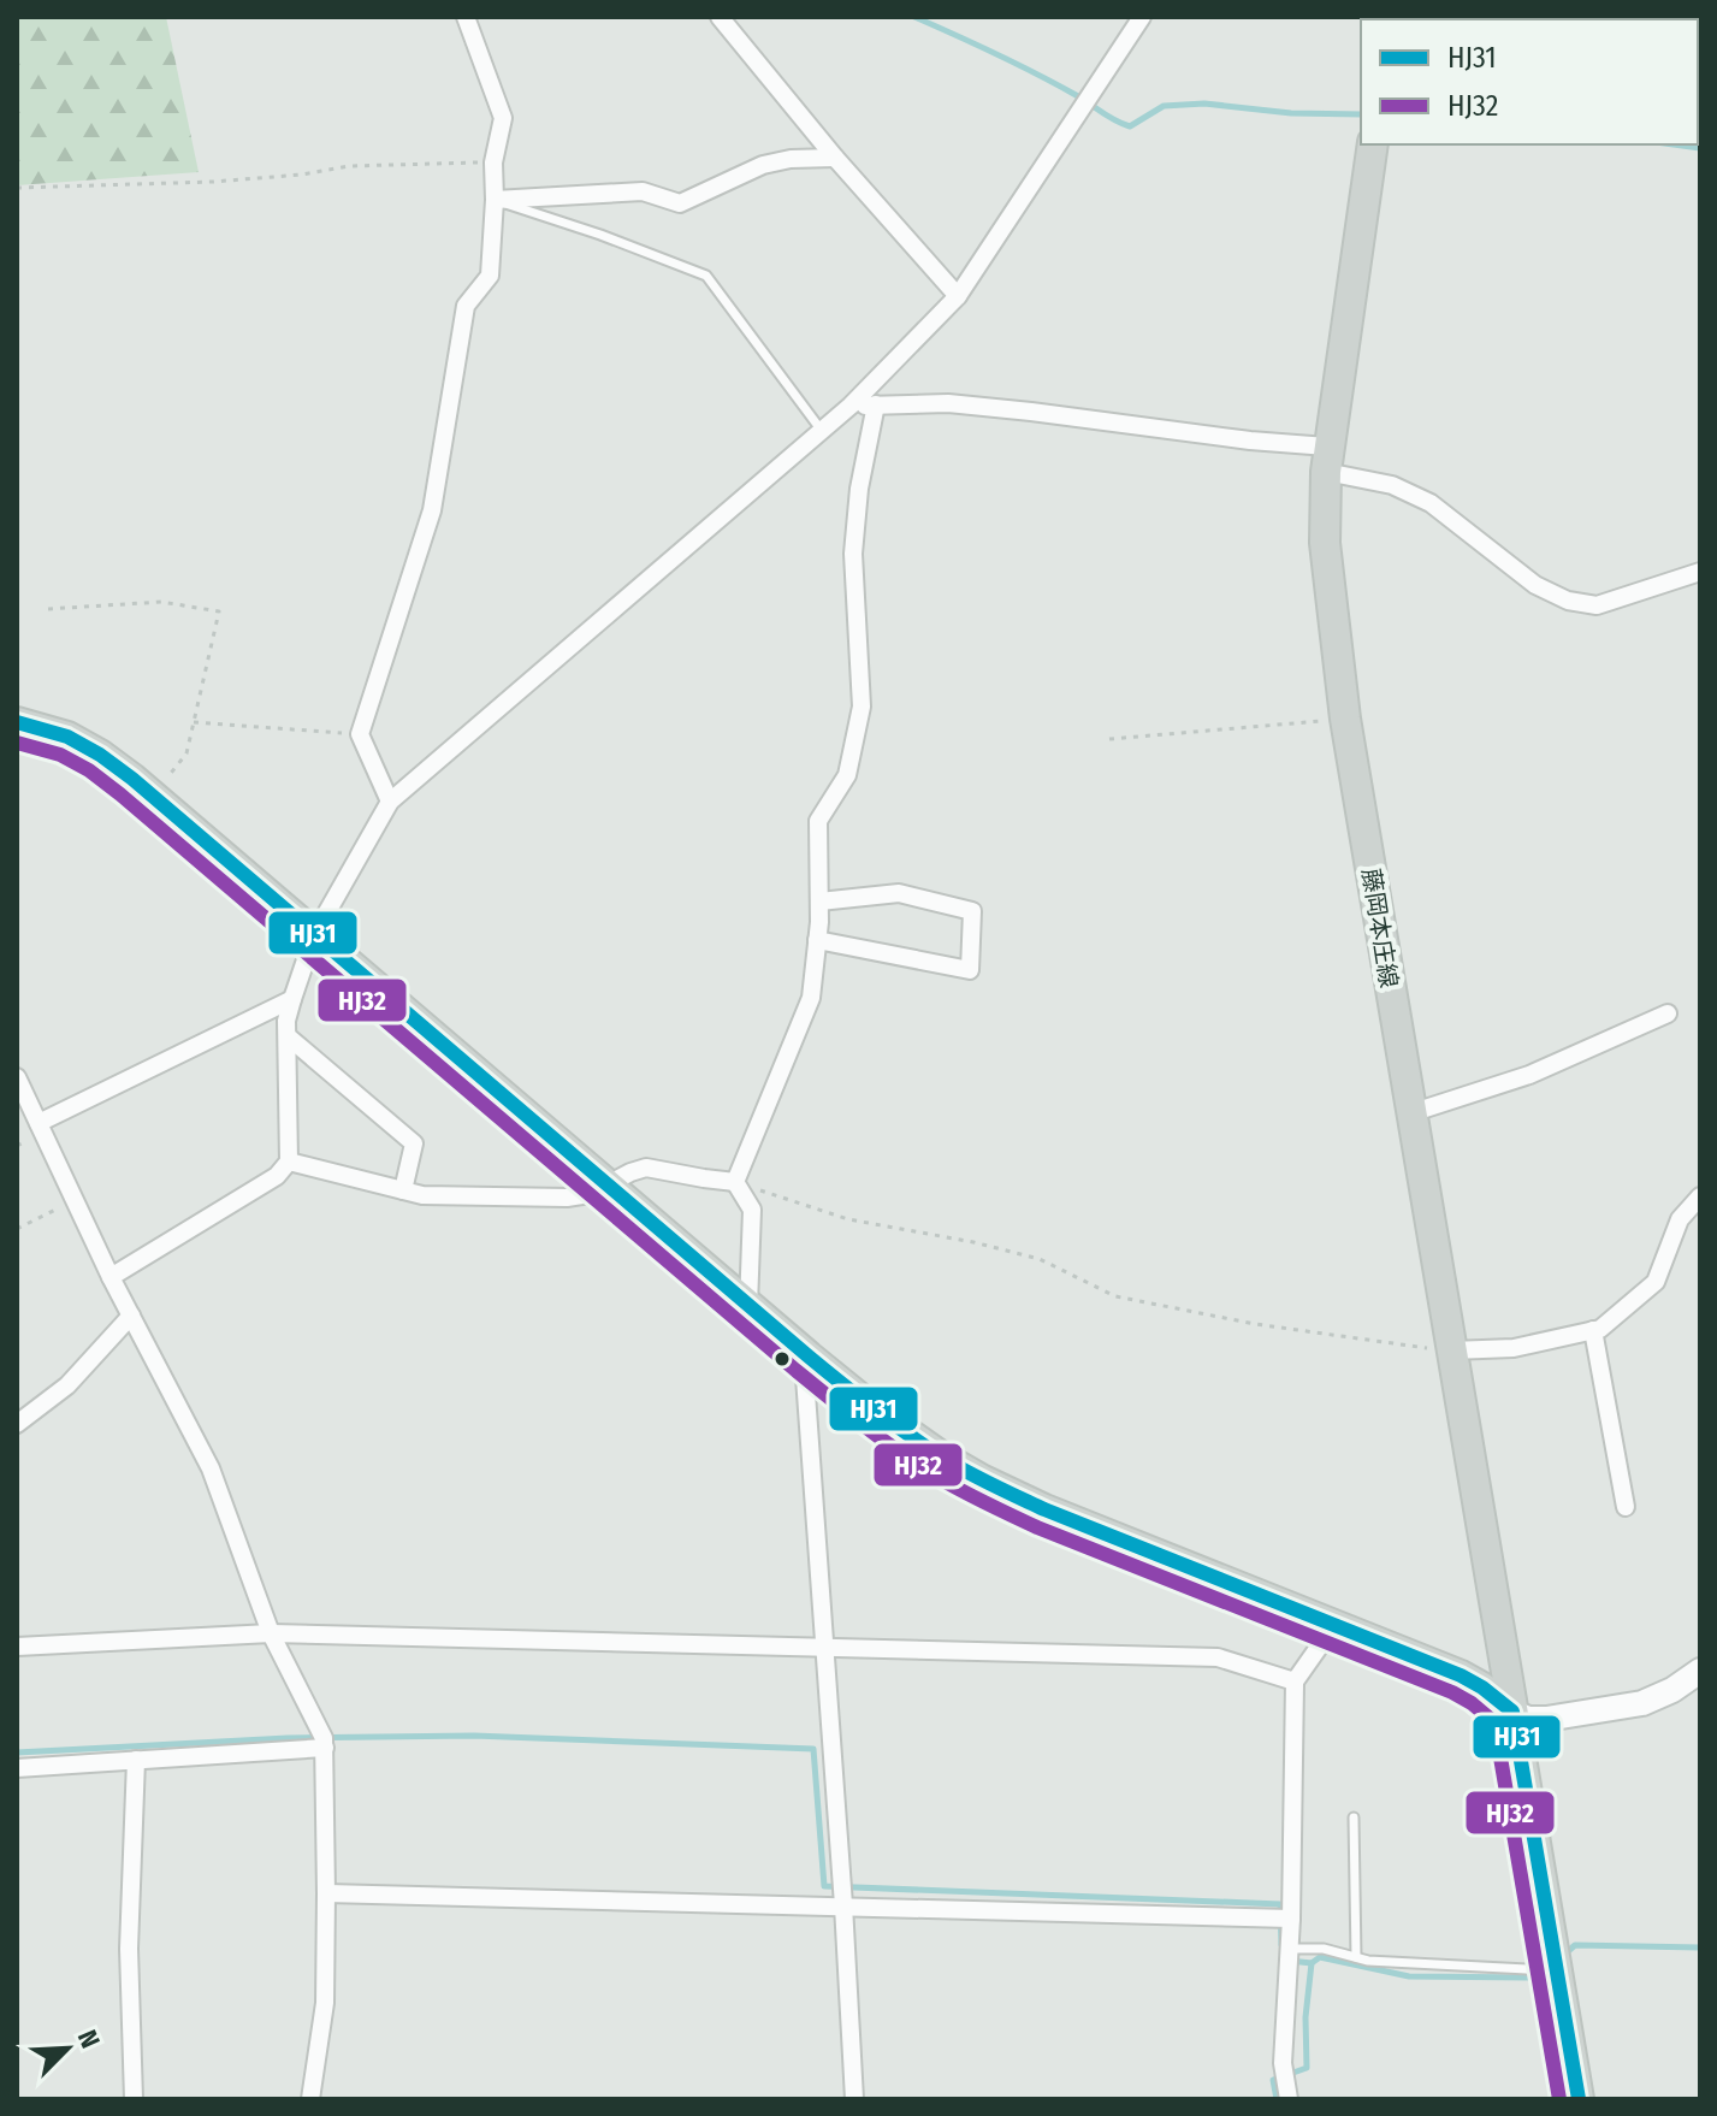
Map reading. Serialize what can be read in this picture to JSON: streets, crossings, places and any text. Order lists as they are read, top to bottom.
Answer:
{
  "streets": {
    "main road": ["藤岡本庄線"]
  },
  "lines": ["transit line HJ31", "transit line HJ32"],
  "legend": ["HJ31", "HJ32"],
  "north": "top right"
}
